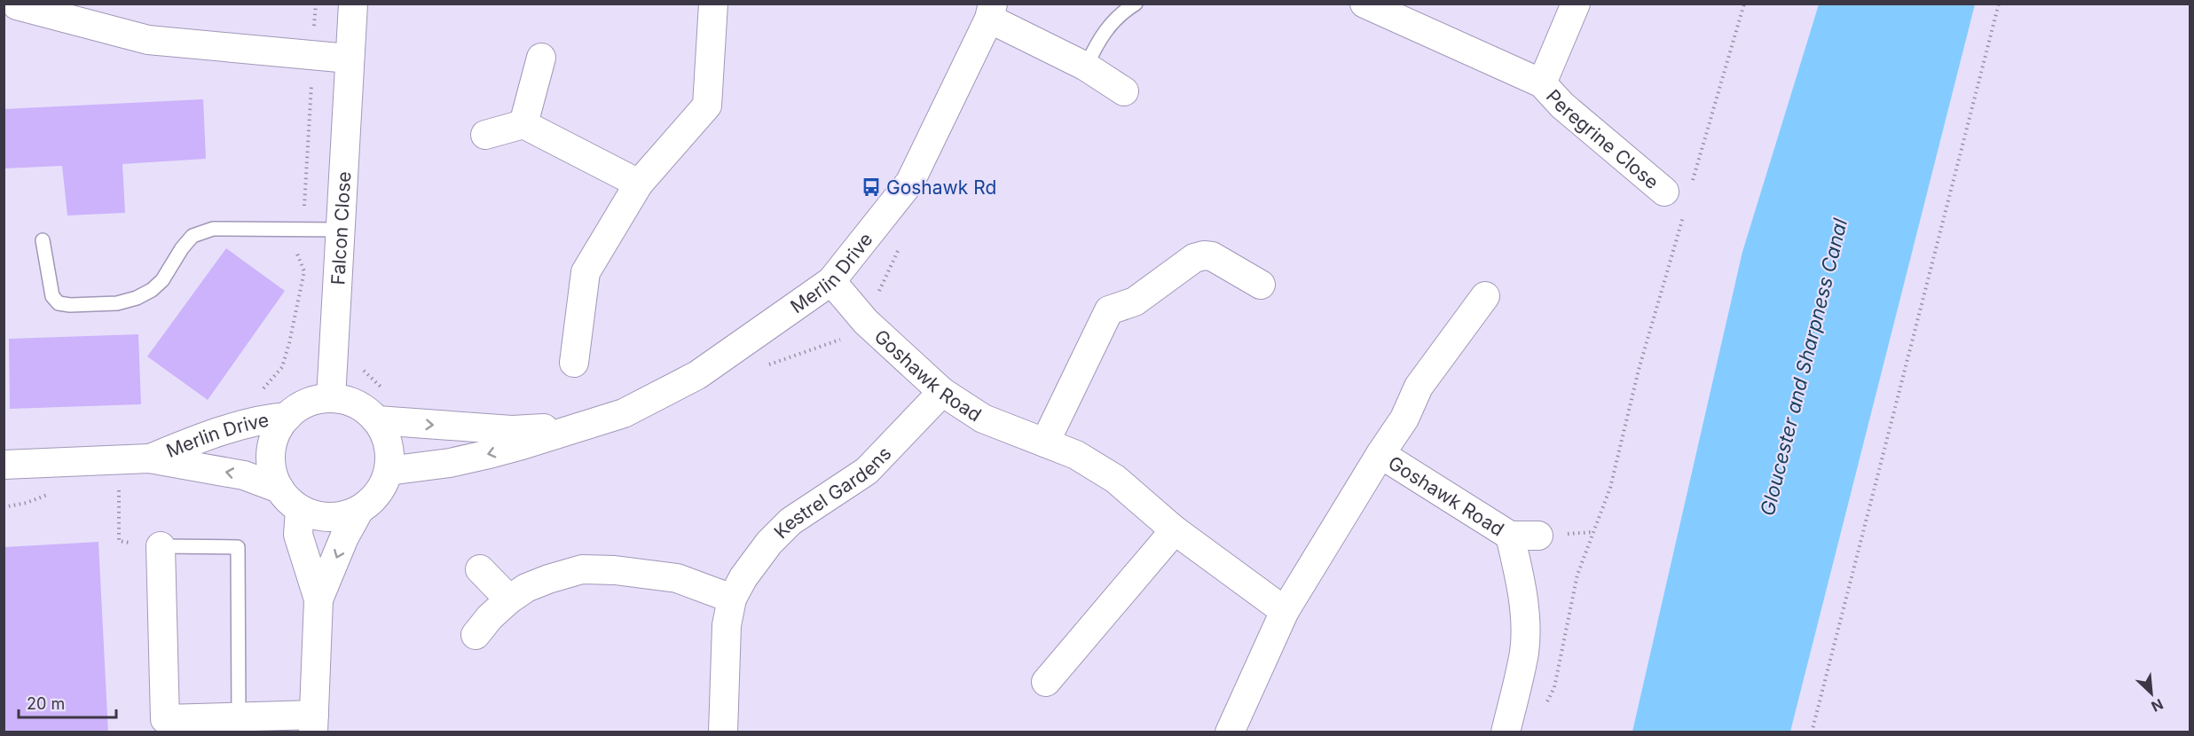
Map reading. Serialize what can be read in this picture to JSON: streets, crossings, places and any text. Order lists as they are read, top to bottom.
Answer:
{
  "streets": {
    "street": [
      "Peregrine Close",
      "Falcon Close",
      "Merlin Drive",
      "Goshawk Road",
      "Kestrel Gardens"
    ]
  },
  "crossings": [
    ["Falcon Close", "Merlin Drive"],
    ["Merlin Drive", "Goshawk Road"],
    ["Goshawk Road", "Kestrel Gardens"]
  ],
  "water": ["Gloucester and Sharpness Canal"],
  "places": {
    "bus stop": ["Goshawk Rd"]
  },
  "scale_bar": "20 m",
  "north": "bottom right"
}
